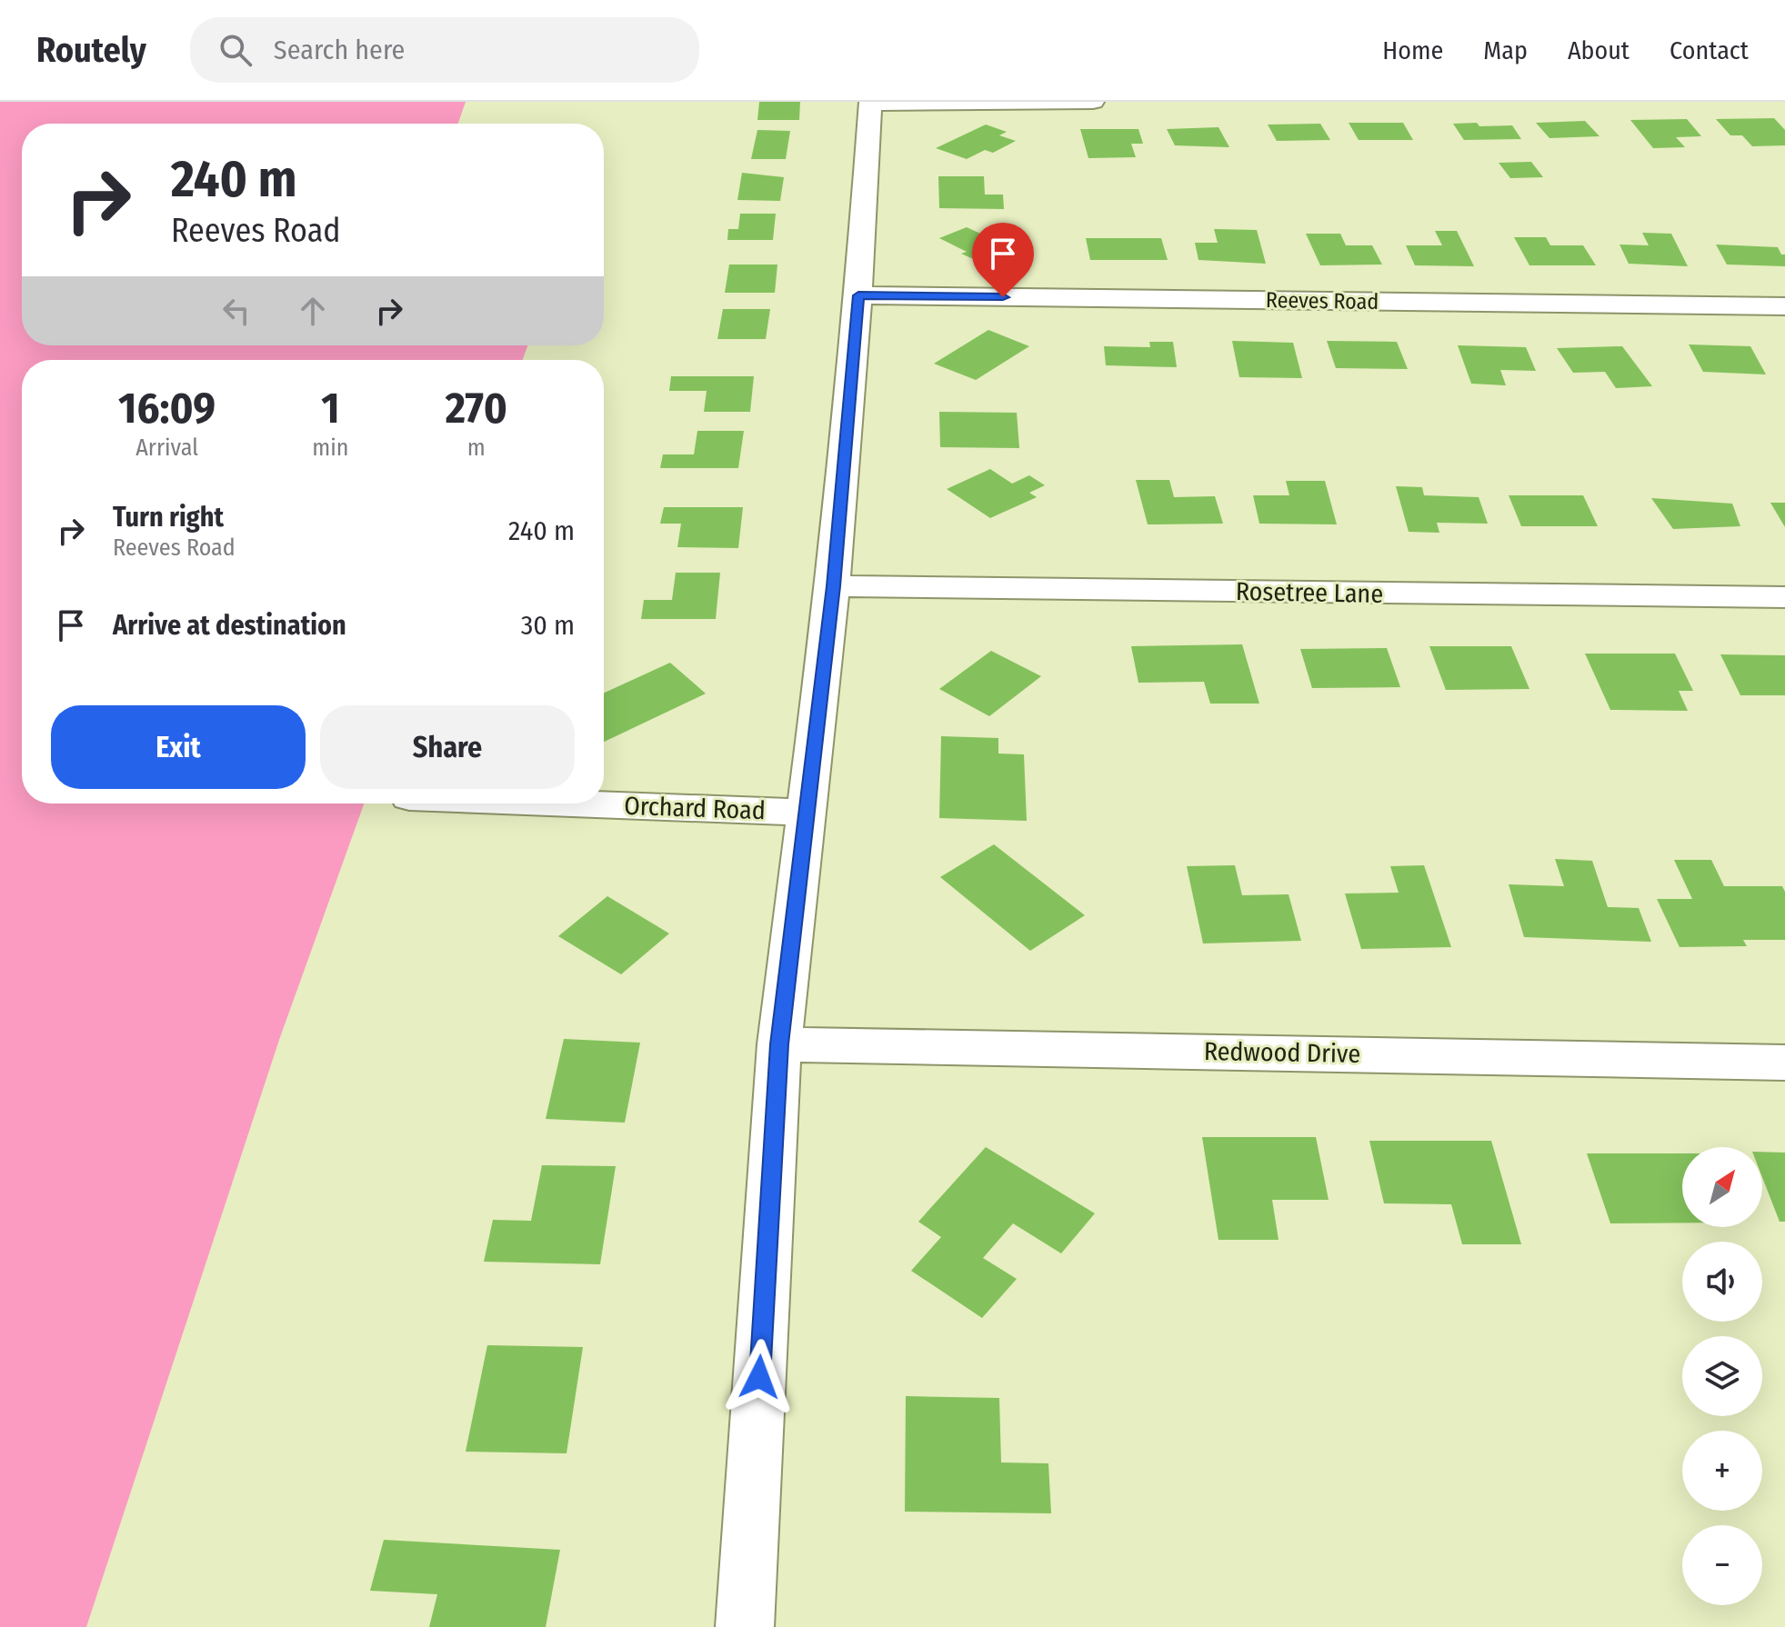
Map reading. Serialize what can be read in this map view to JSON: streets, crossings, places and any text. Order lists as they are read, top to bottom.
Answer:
{
  "streets": {
    "street": [
      "Reeves Road",
      "Rosetree Lane",
      "Orchard Road",
      "Redwood Drive"
    ]
  },
  "north": "top right",
  "page": {
    "header": "Routely",
    "search": "Search here",
    "nav": [
      "Home",
      "Map",
      "About",
      "Contact"
    ],
    "turn": ["240 m", "Reeves Road"],
    "eta": [
      "16:09",
      "Arrival",
      "1",
      "min",
      "270",
      "m"
    ],
    "list": [
      {
        "name": "Turn right",
        "note": "Reeves Road",
        "value": "240 m"
      },
      {
        "name": "Arrive at destination",
        "value": "30 m"
      }
    ],
    "buttons": ["Exit", "Share"],
    "map_buttons": ["+", "−"]
  }
}
